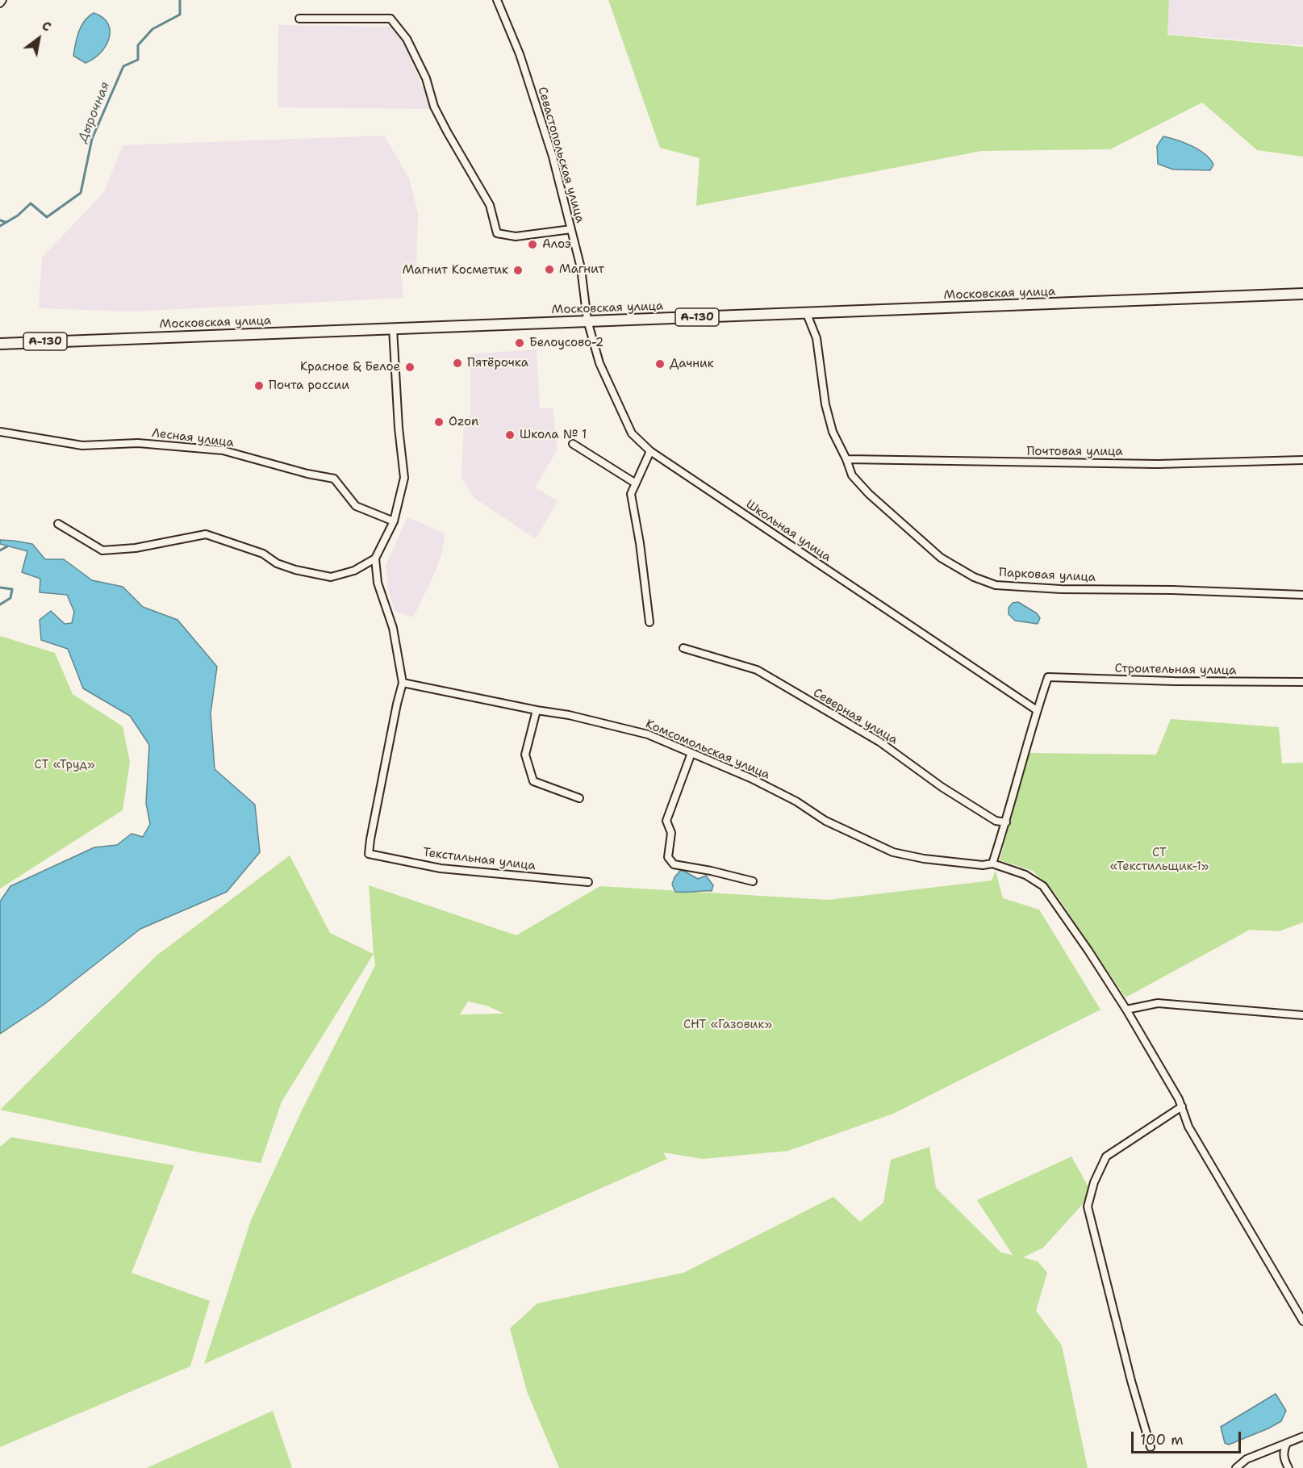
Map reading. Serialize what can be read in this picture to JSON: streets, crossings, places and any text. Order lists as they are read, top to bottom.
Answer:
{
  "streets": {
    "highway": ["Московская улица", "А-130"],
    "street": [
      "Севастопольская улица",
      "Лесная улица",
      "Почтовая улица",
      "Школьная улица",
      "Парковая улица",
      "Строительная улица",
      "Северная улица",
      "Комсомольская улица",
      "Текстильная улица"
    ]
  },
  "crossings": [
    ["Севастопольская улица", "Московская улица"],
    ["Севастопольская улица", "Школьная улица"],
    ["Московская улица", "Школьная улица"],
    ["Московская улица", "Парковая улица"],
    ["Почтовая улица", "Парковая улица"],
    ["Школьная улица", "Строительная улица"],
    ["Комсомольская улица", "Текстильная улица"]
  ],
  "water": ["Дырочная"],
  "parks": ["СТ «Труд»", "СТ «Текстильщик-1»", "СНТ «Газовик»"],
  "places": [
    "Алоэ",
    "Магнит",
    "Магнит Косметик",
    "Белоусово-2",
    "Пятёрочка",
    "Дачник",
    "Красное & Белое",
    "Почта россии",
    "Ozon",
    "Школа № 1"
  ],
  "scale_bar": "100 m",
  "north": "top right"
}
